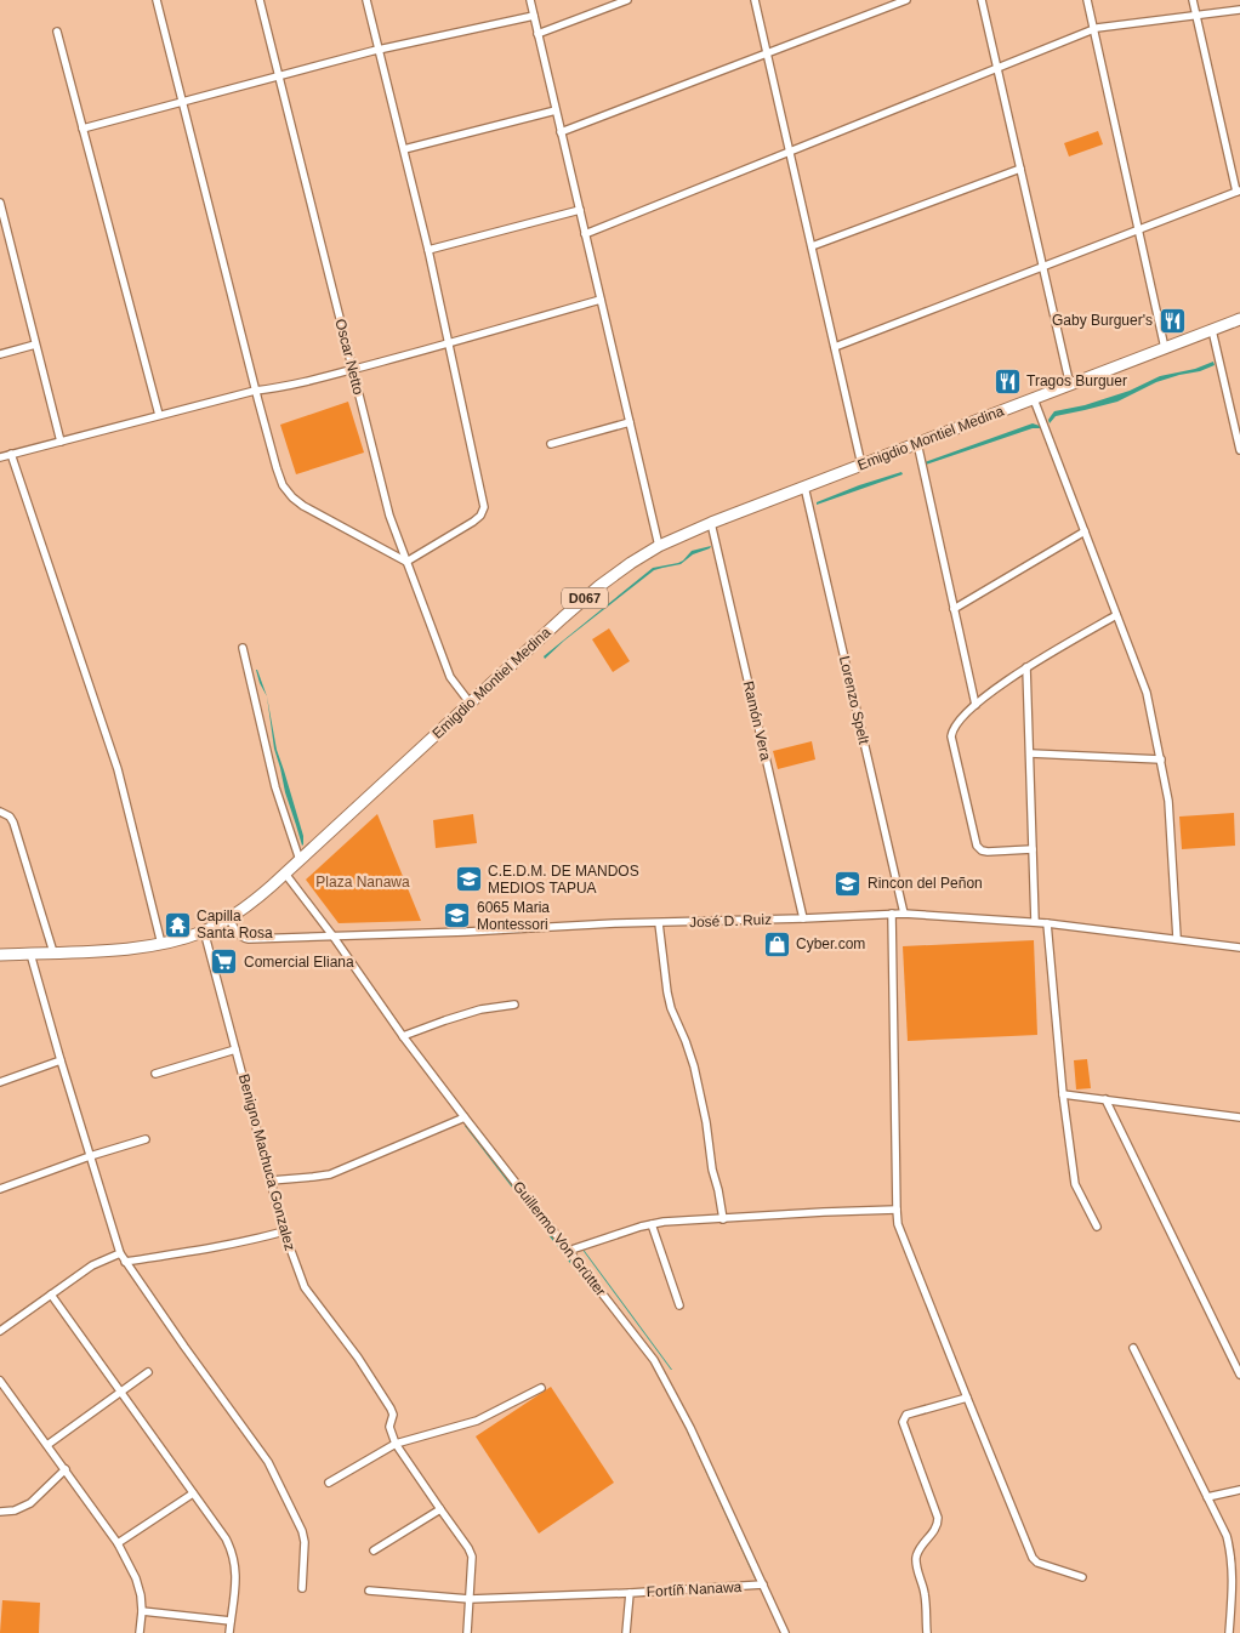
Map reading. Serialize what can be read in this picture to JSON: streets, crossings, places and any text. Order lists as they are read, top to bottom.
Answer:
{
  "streets": {
    "main road": ["Emigdio Montiel Medina", "D067"],
    "street": [
      "Oscar Netto",
      "Lorenzo Spelt",
      "Ramón Vera",
      "José D. Ruiz",
      "Benigno Machuca Gonzalez",
      "Guillermo Von Grütter",
      "Fortíñ Nanawa"
    ]
  },
  "crossings": [
    ["Oscar Netto", "Emigdio Montiel Medina"],
    ["Emigdio Montiel Medina", "Lorenzo Spelt"],
    ["Emigdio Montiel Medina", "Ramón Vera"],
    ["Emigdio Montiel Medina", "José D. Ruiz"],
    ["Emigdio Montiel Medina", "Benigno Machuca Gonzalez"],
    ["Emigdio Montiel Medina", "Guillermo Von Grütter"],
    ["Lorenzo Spelt", "José D. Ruiz"],
    ["Ramón Vera", "José D. Ruiz"],
    ["José D. Ruiz", "Guillermo Von Grütter"],
    ["Guillermo Von Grütter", "Fortíñ Nanawa"]
  ],
  "parks": ["Plaza Nanawa"],
  "places": {
    "restaurant": ["Gaby Burguer's", "Tragos Burguer"],
    "school or university": ["C.E.D.M. DE MANDOS MEDIOS TAPUA", "Rincon del Peñon", "6065 Maria Montessori"],
    "temple": ["Capilla Santa Rosa"],
    "shop": ["Cyber.com"],
    "supermarket": ["Comercial Eliana"]
  }
}
